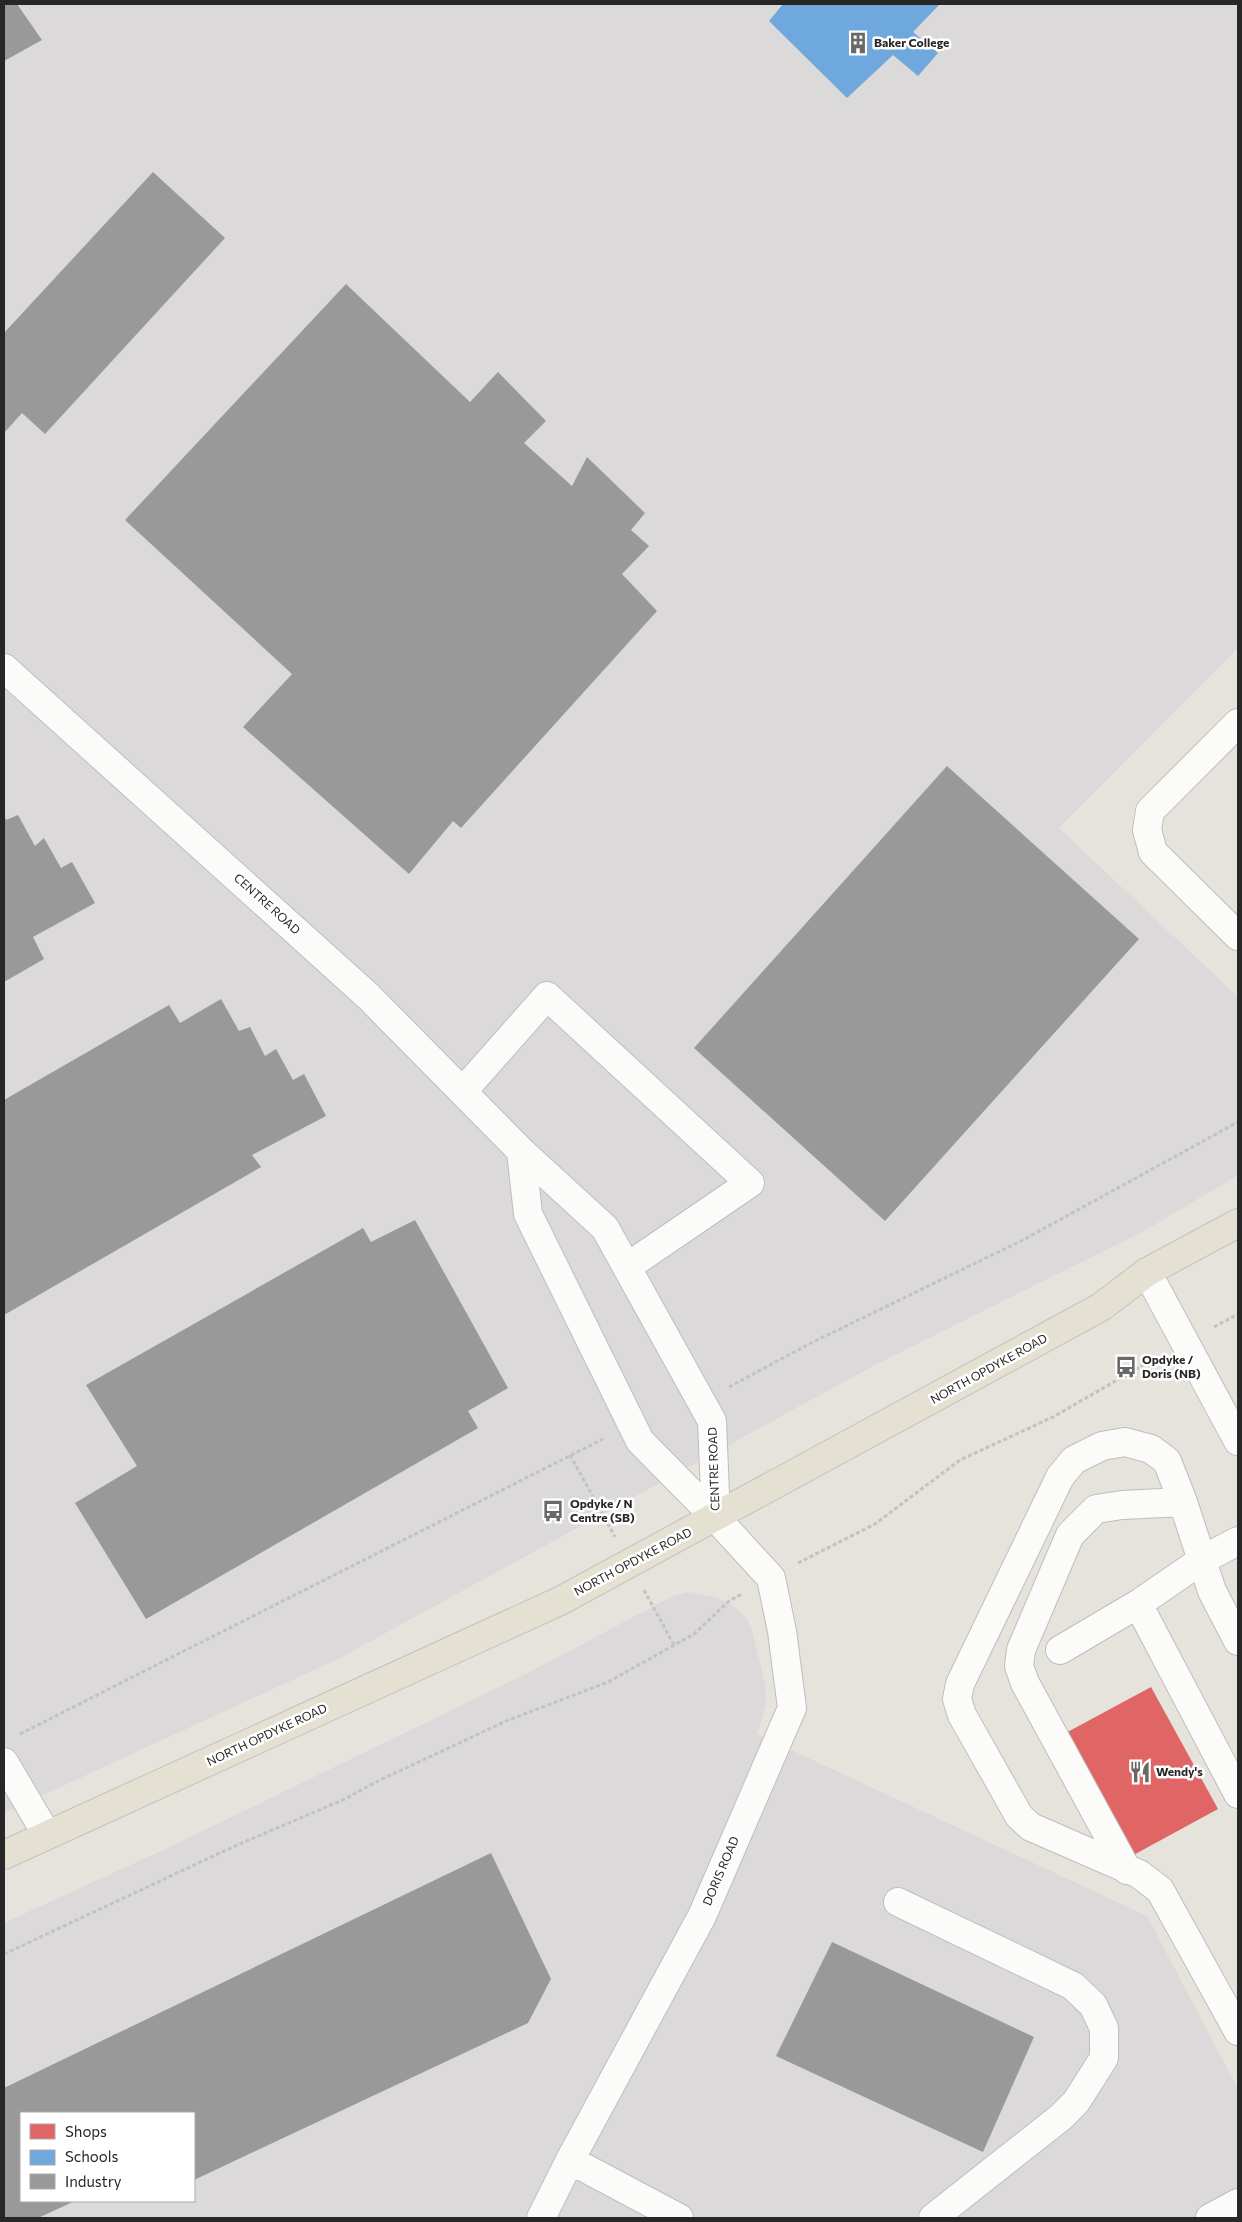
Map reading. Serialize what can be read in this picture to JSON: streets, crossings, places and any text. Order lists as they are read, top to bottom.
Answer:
{
  "streets": {
    "main road": ["NORTH OPDYKE ROAD"],
    "street": ["CENTRE ROAD", "DORIS ROAD"]
  },
  "crossings": [
    ["CENTRE ROAD", "NORTH OPDYKE ROAD"],
    ["CENTRE ROAD", "DORIS ROAD"],
    ["NORTH OPDYKE ROAD", "DORIS ROAD"]
  ],
  "places": {
    "building": ["Baker College"],
    "bus stop": ["Opdyke / Doris (NB)", "Opdyke / N Centre (SB)"],
    "restaurant": ["Wendy's"]
  },
  "legend": ["Shops", "Schools", "Industry"]
}
